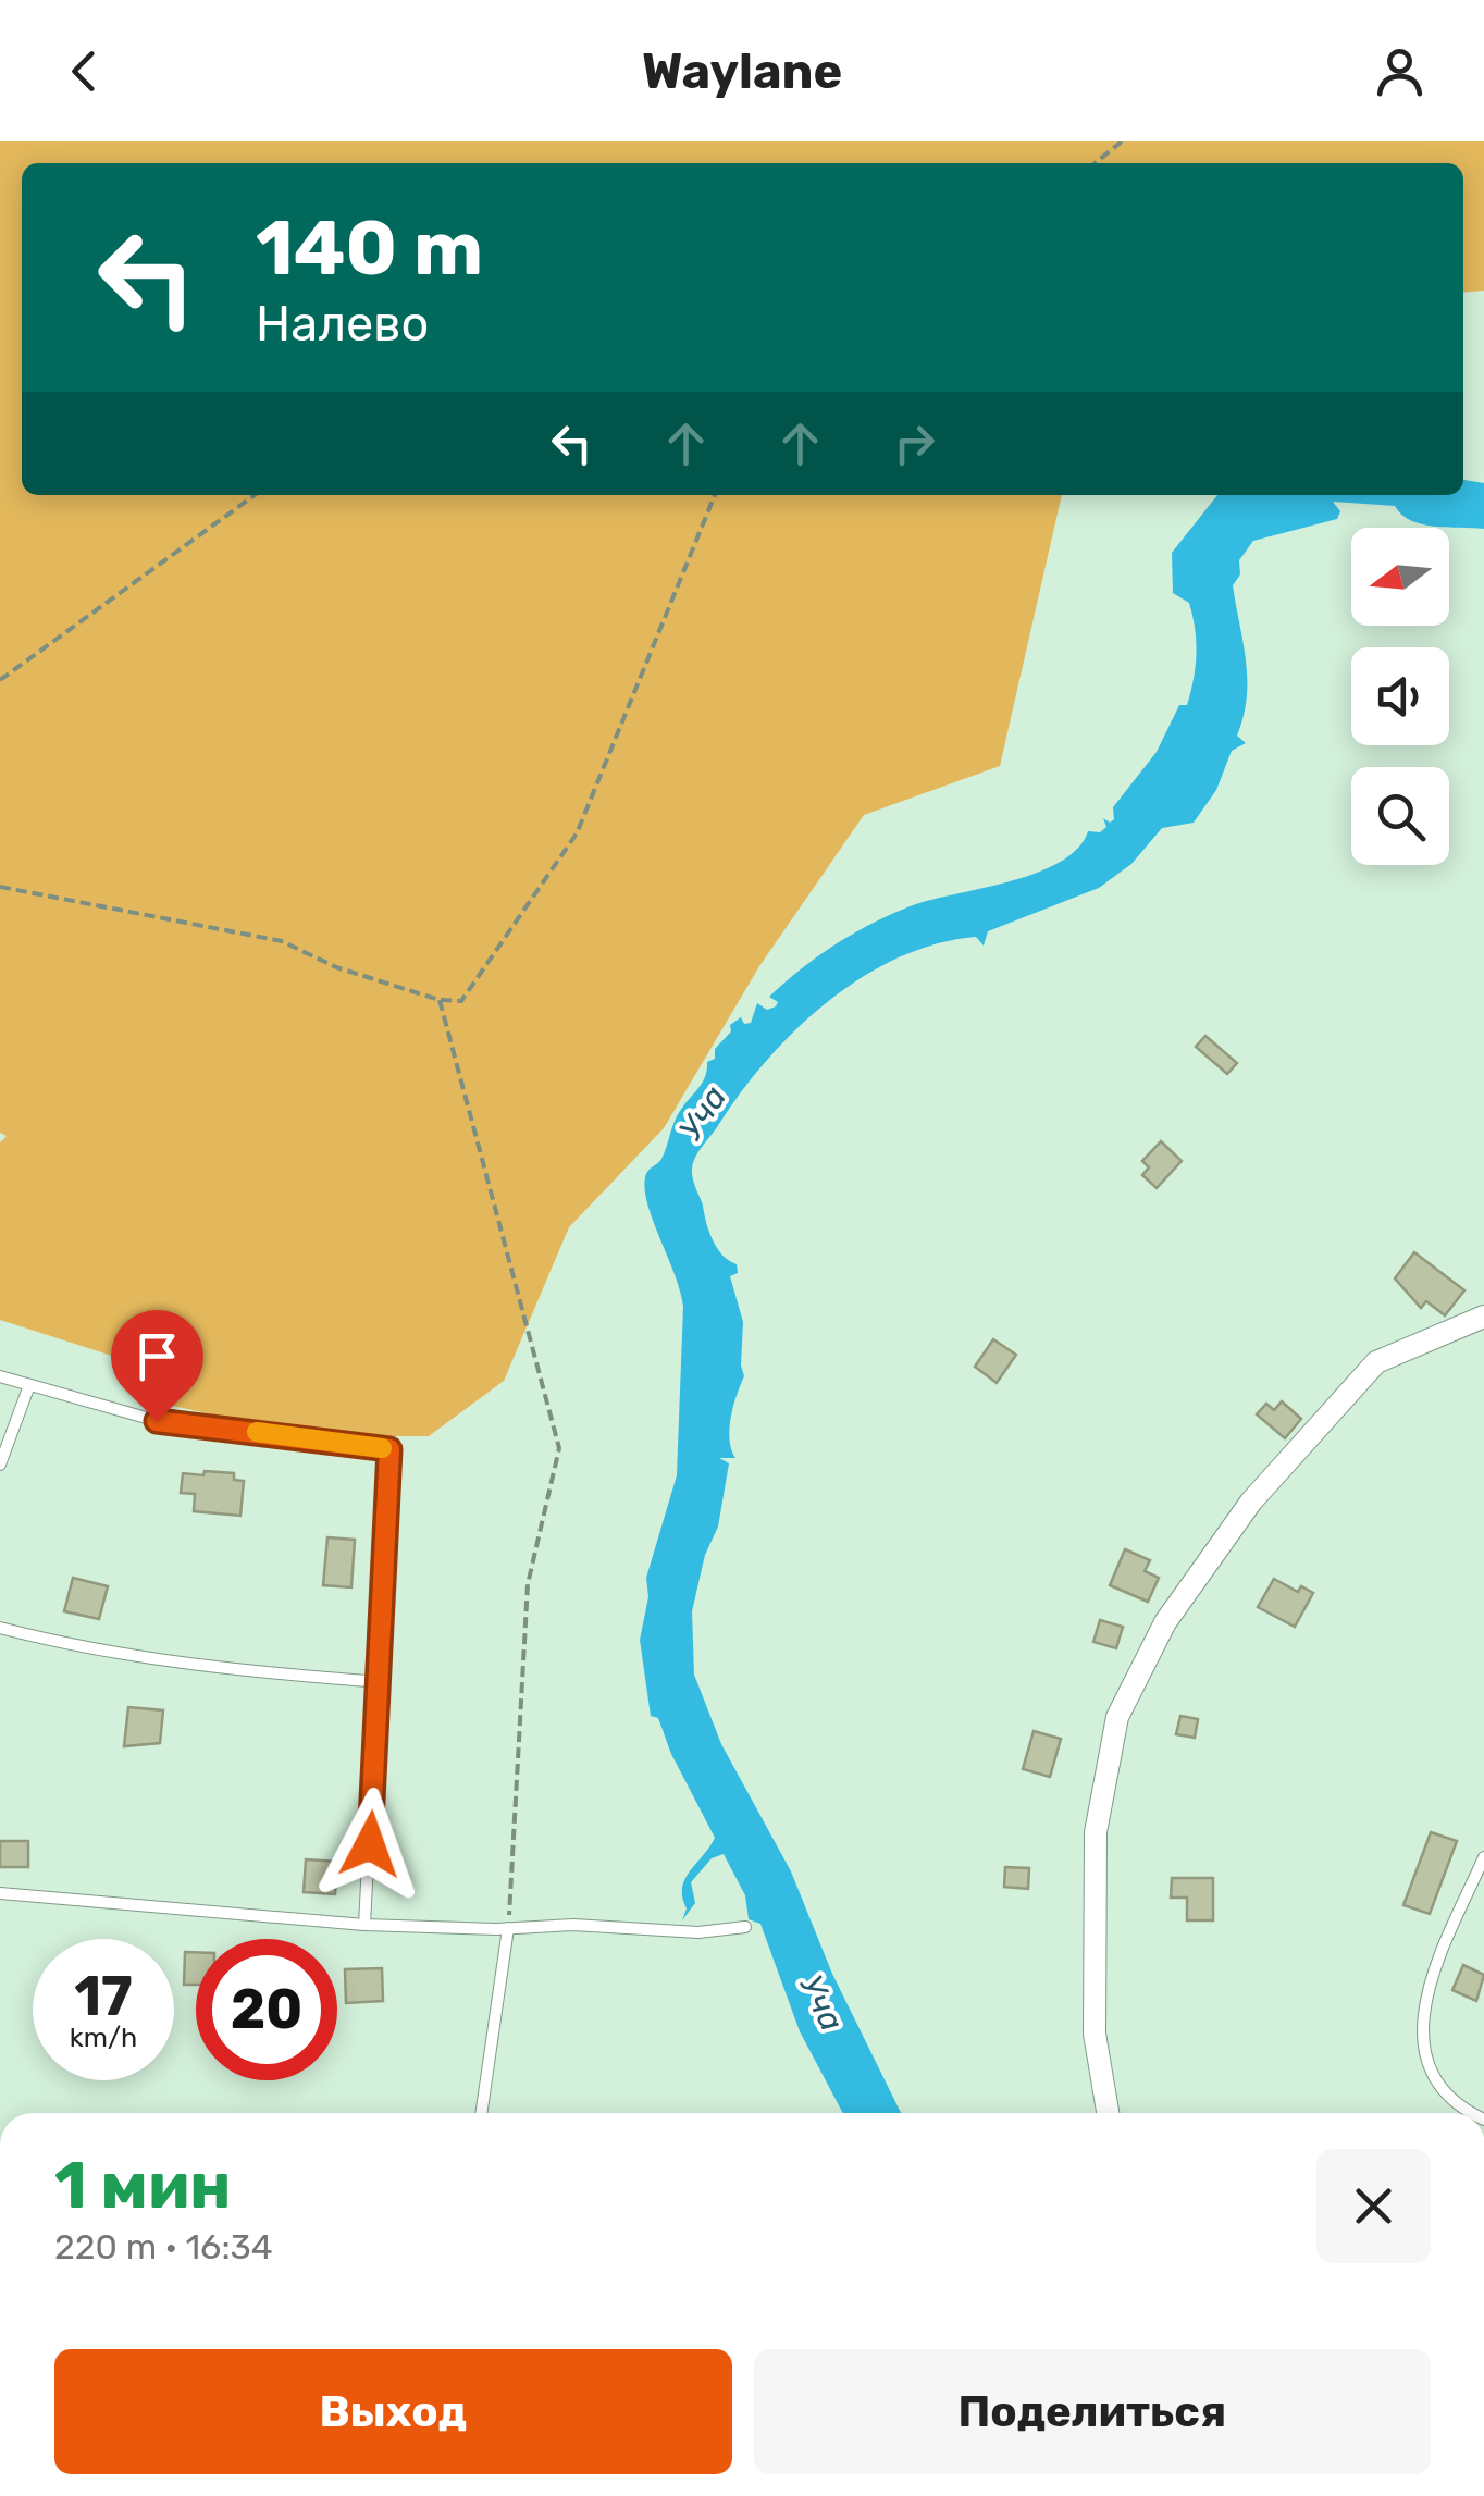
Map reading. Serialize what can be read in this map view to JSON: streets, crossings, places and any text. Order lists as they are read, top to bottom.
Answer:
{
  "water": ["Уча"],
  "north": "left",
  "page": {
    "header": "Waylane",
    "turn": ["140 m", "Налево"],
    "speed": "17 km/h",
    "limit": "20",
    "heading": ["1 мин", "220 m · 16:34"],
    "buttons": ["Выход", "Поделиться"]
  }
}
